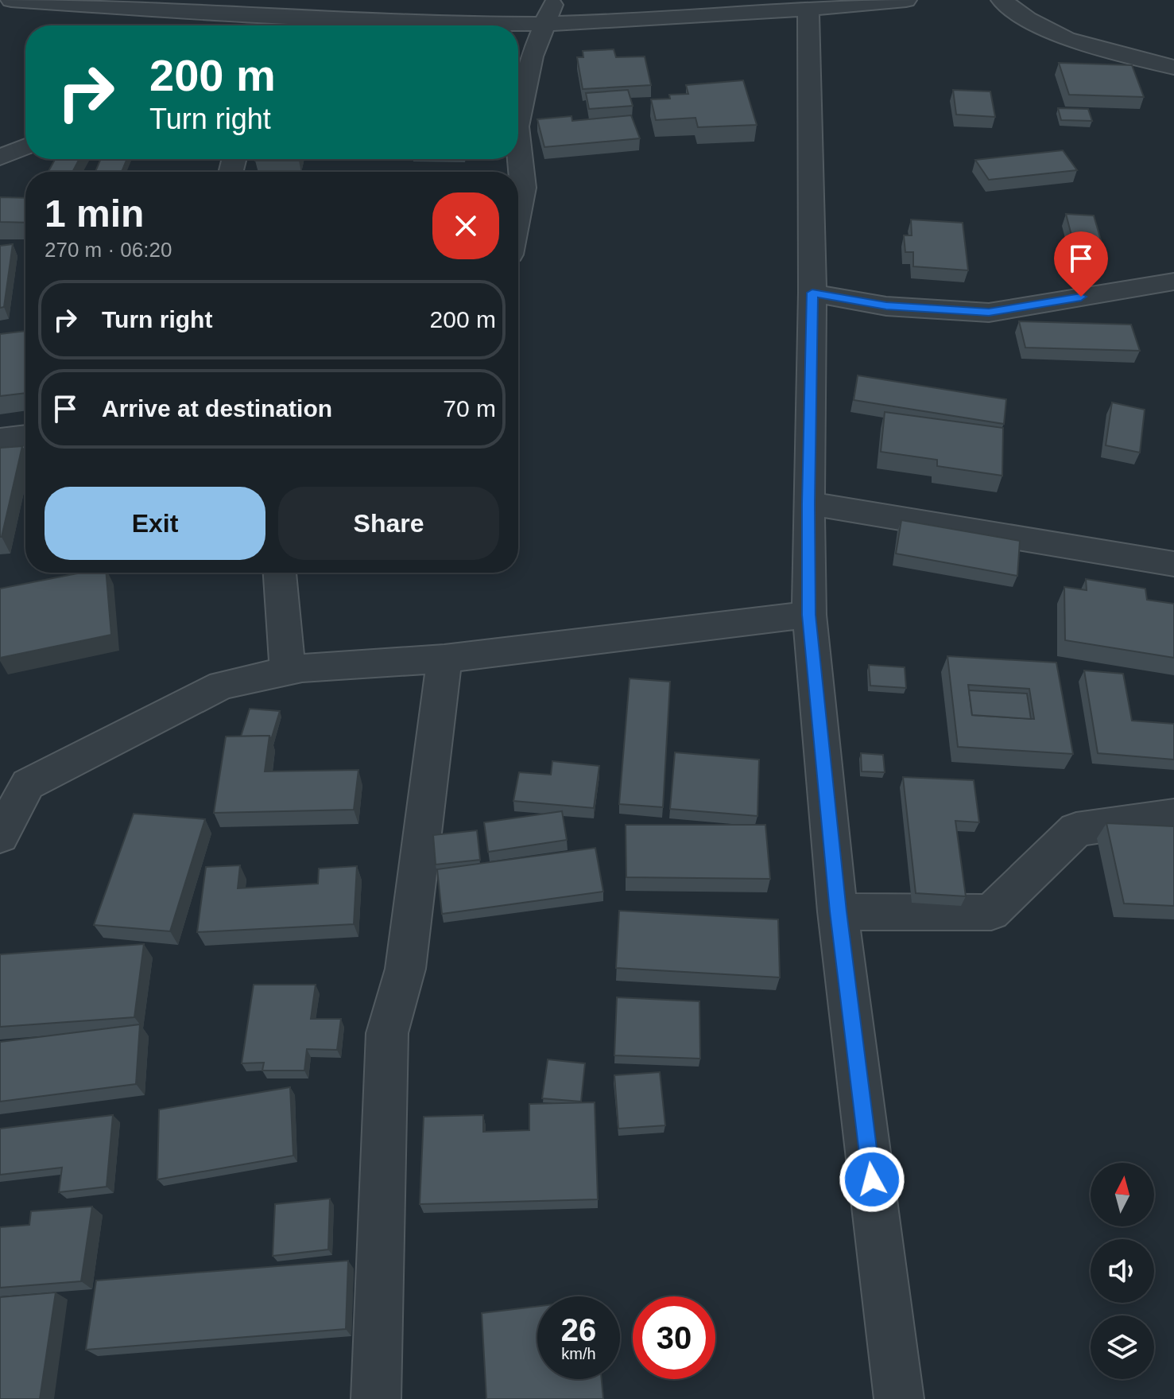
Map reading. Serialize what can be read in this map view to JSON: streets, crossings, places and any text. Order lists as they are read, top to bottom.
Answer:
{
  "north": "top",
  "page": {
    "turn": ["200 m", "Turn right"],
    "heading": ["1 min", "270 m · 06:20"],
    "list": [
      {
        "name": "Turn right",
        "value": "200 m"
      },
      {
        "name": "Arrive at destination",
        "value": "70 m"
      }
    ],
    "buttons": ["Exit", "Share"],
    "speed": "26 km/h",
    "limit": "30"
  }
}
